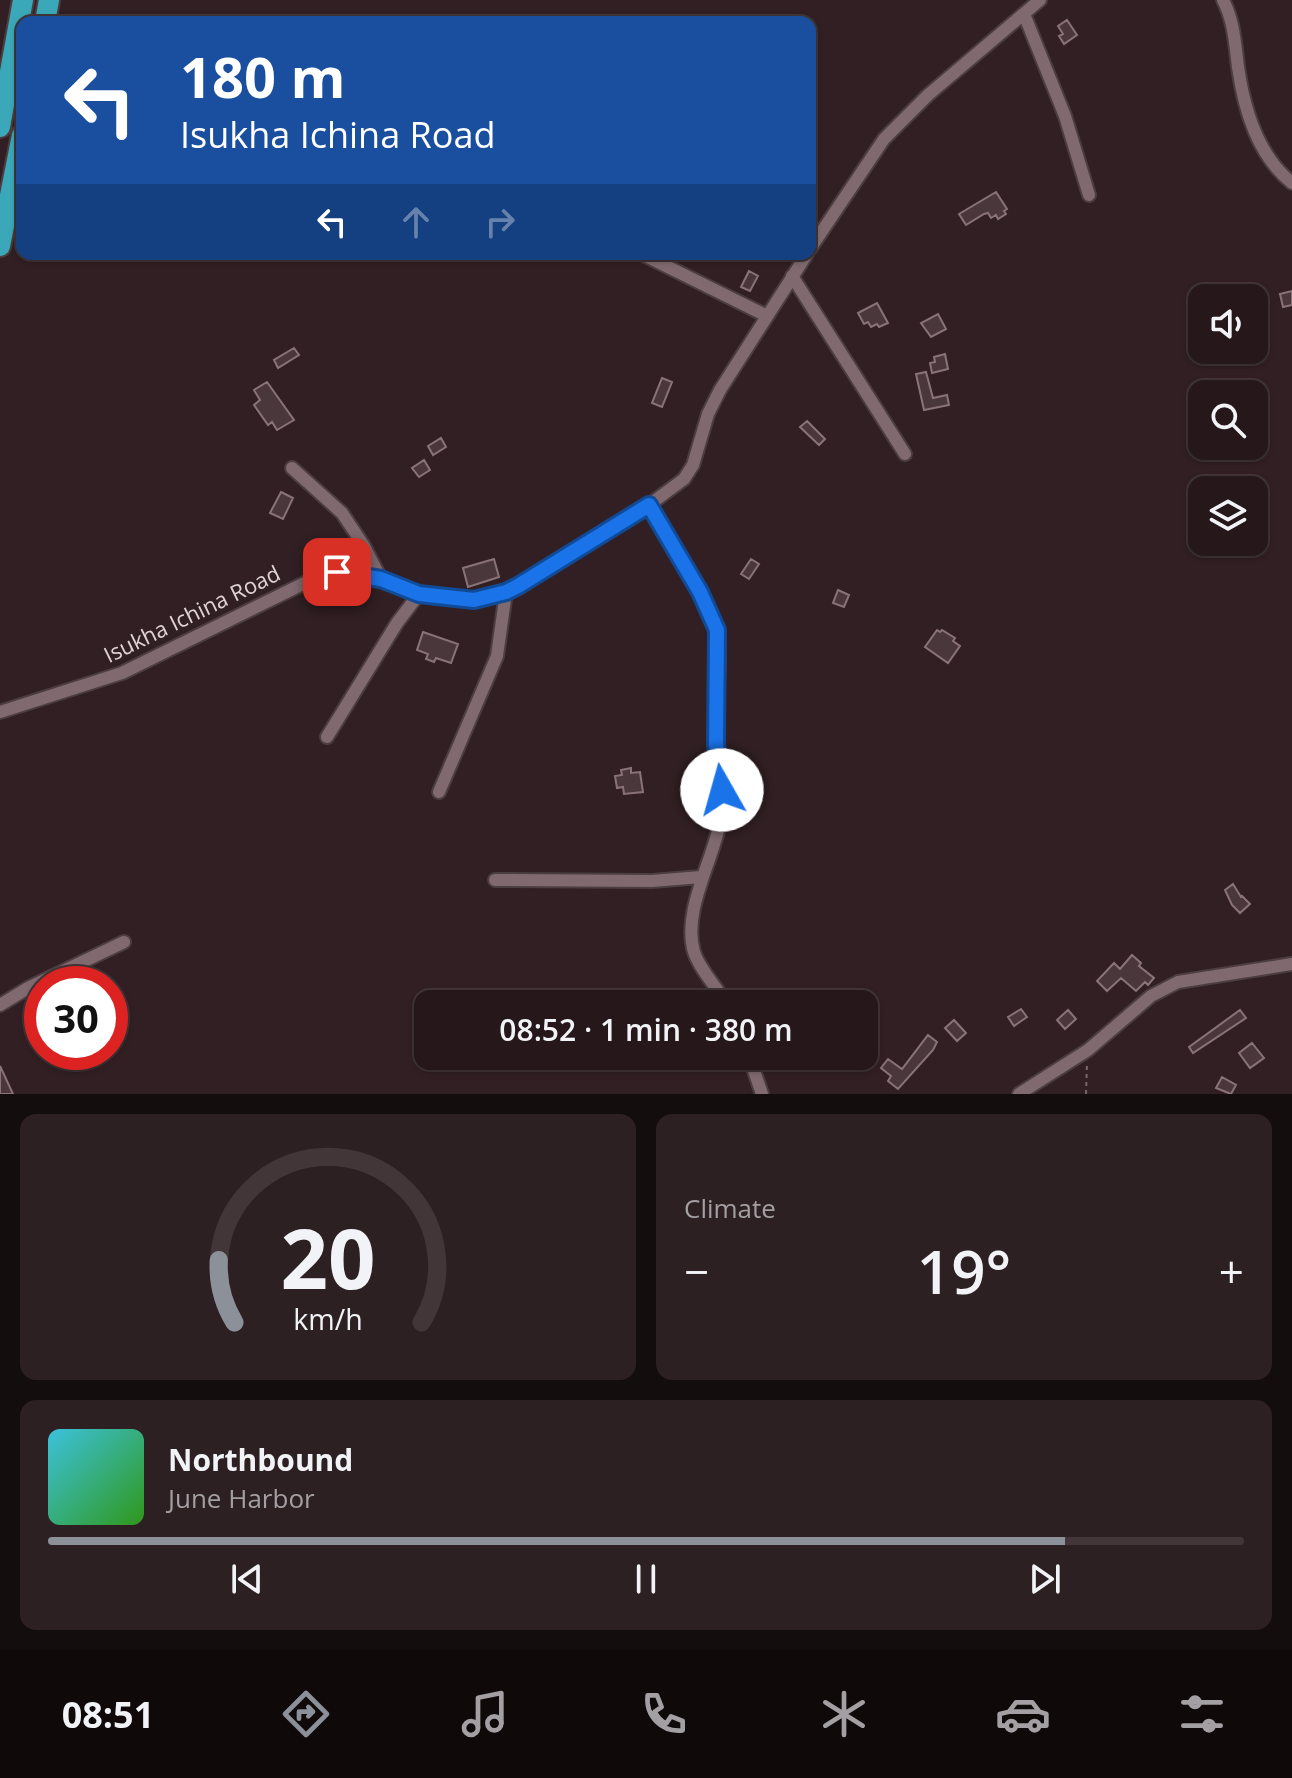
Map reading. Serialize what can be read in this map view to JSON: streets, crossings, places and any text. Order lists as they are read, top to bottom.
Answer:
{
  "streets": {
    "street": ["Isukha Ichina Road"]
  },
  "page": {
    "turn": ["180 m", "Isukha Ichina Road"],
    "limit": "30",
    "trip": "08:52 · 1 min · 380 m",
    "tile": "Climate",
    "heat": ["−", "19°", "+"],
    "song": ["Northbound", "June Harbor"],
    "tabs": "08:51",
    "gauge": ["20", "km/h"]
  }
}
